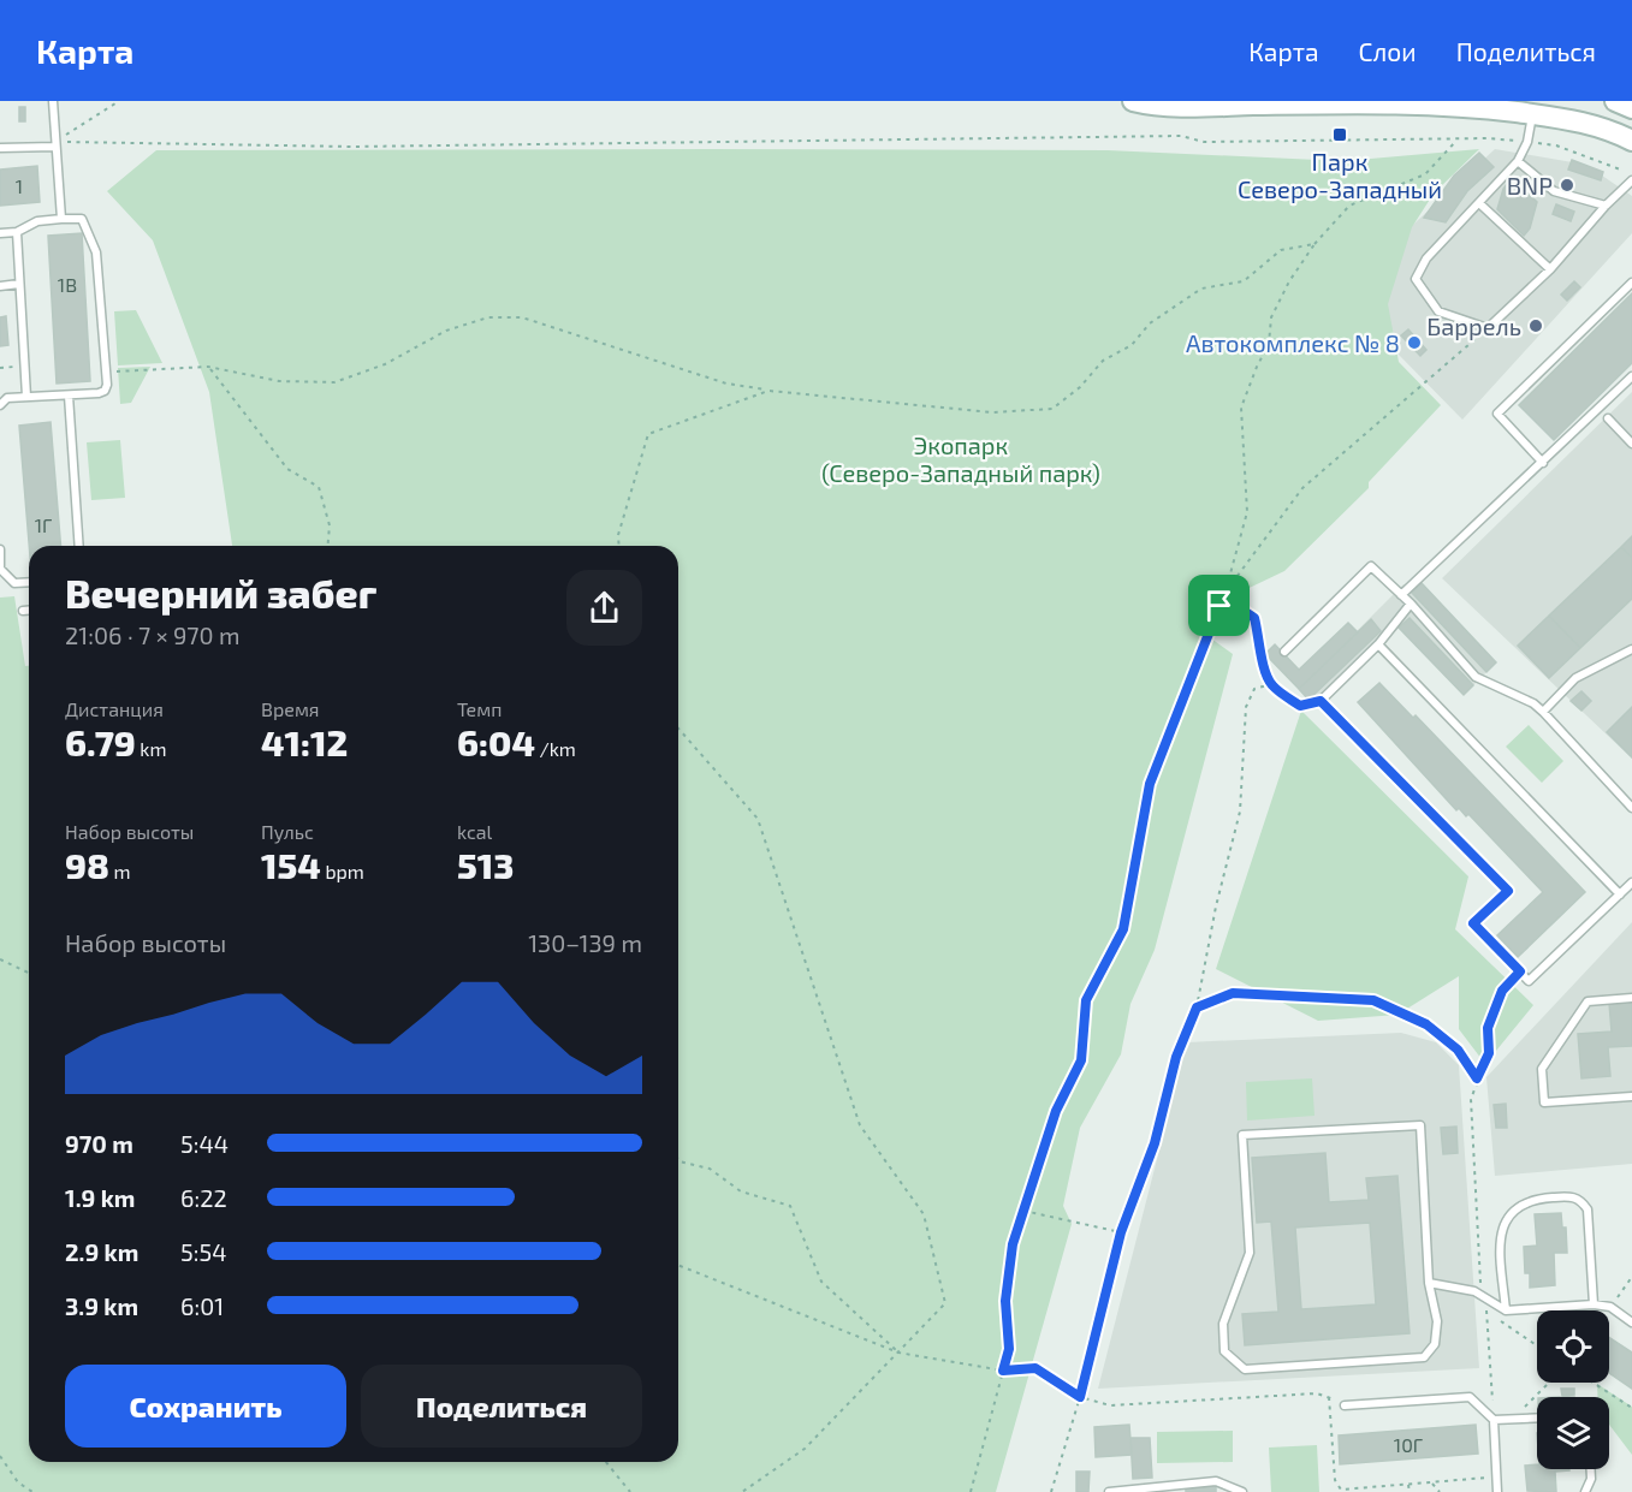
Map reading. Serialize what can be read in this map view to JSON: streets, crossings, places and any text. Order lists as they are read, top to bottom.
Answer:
{
  "parks": ["Экопарк (Северо-Западный парк)"],
  "places": {
    "transit": ["Парк Северо-Западный"],
    "other": ["BNP", "Баррель", "Автокомплекс № 8"]
  },
  "house_numbers": [
    "1",
    "1В",
    "1Г",
    "10Г"
  ],
  "page": {
    "header": "Карта",
    "nav": ["Карта", "Слои", "Поделиться"],
    "heading": ["Вечерний забег", "21:06 · 7 × 970 m"],
    "stats": [
      ["Дистанция", "6.79 km"],
      ["Время", "41:12"],
      ["Темп", "6:04 /km"],
      ["Набор высоты", "98 m"],
      ["Пульс", "154 bpm"],
      ["kcal", "513"]
    ],
    "chart": ["Набор высоты", "130–139 m"],
    "list": [
      {
        "name": "970 m",
        "note": "5:44"
      },
      {
        "name": "1.9 km",
        "note": "6:22"
      },
      {
        "name": "2.9 km",
        "note": "5:54"
      },
      {
        "name": "3.9 km",
        "note": "6:01"
      }
    ],
    "buttons": ["Сохранить", "Поделиться"]
  }
}
